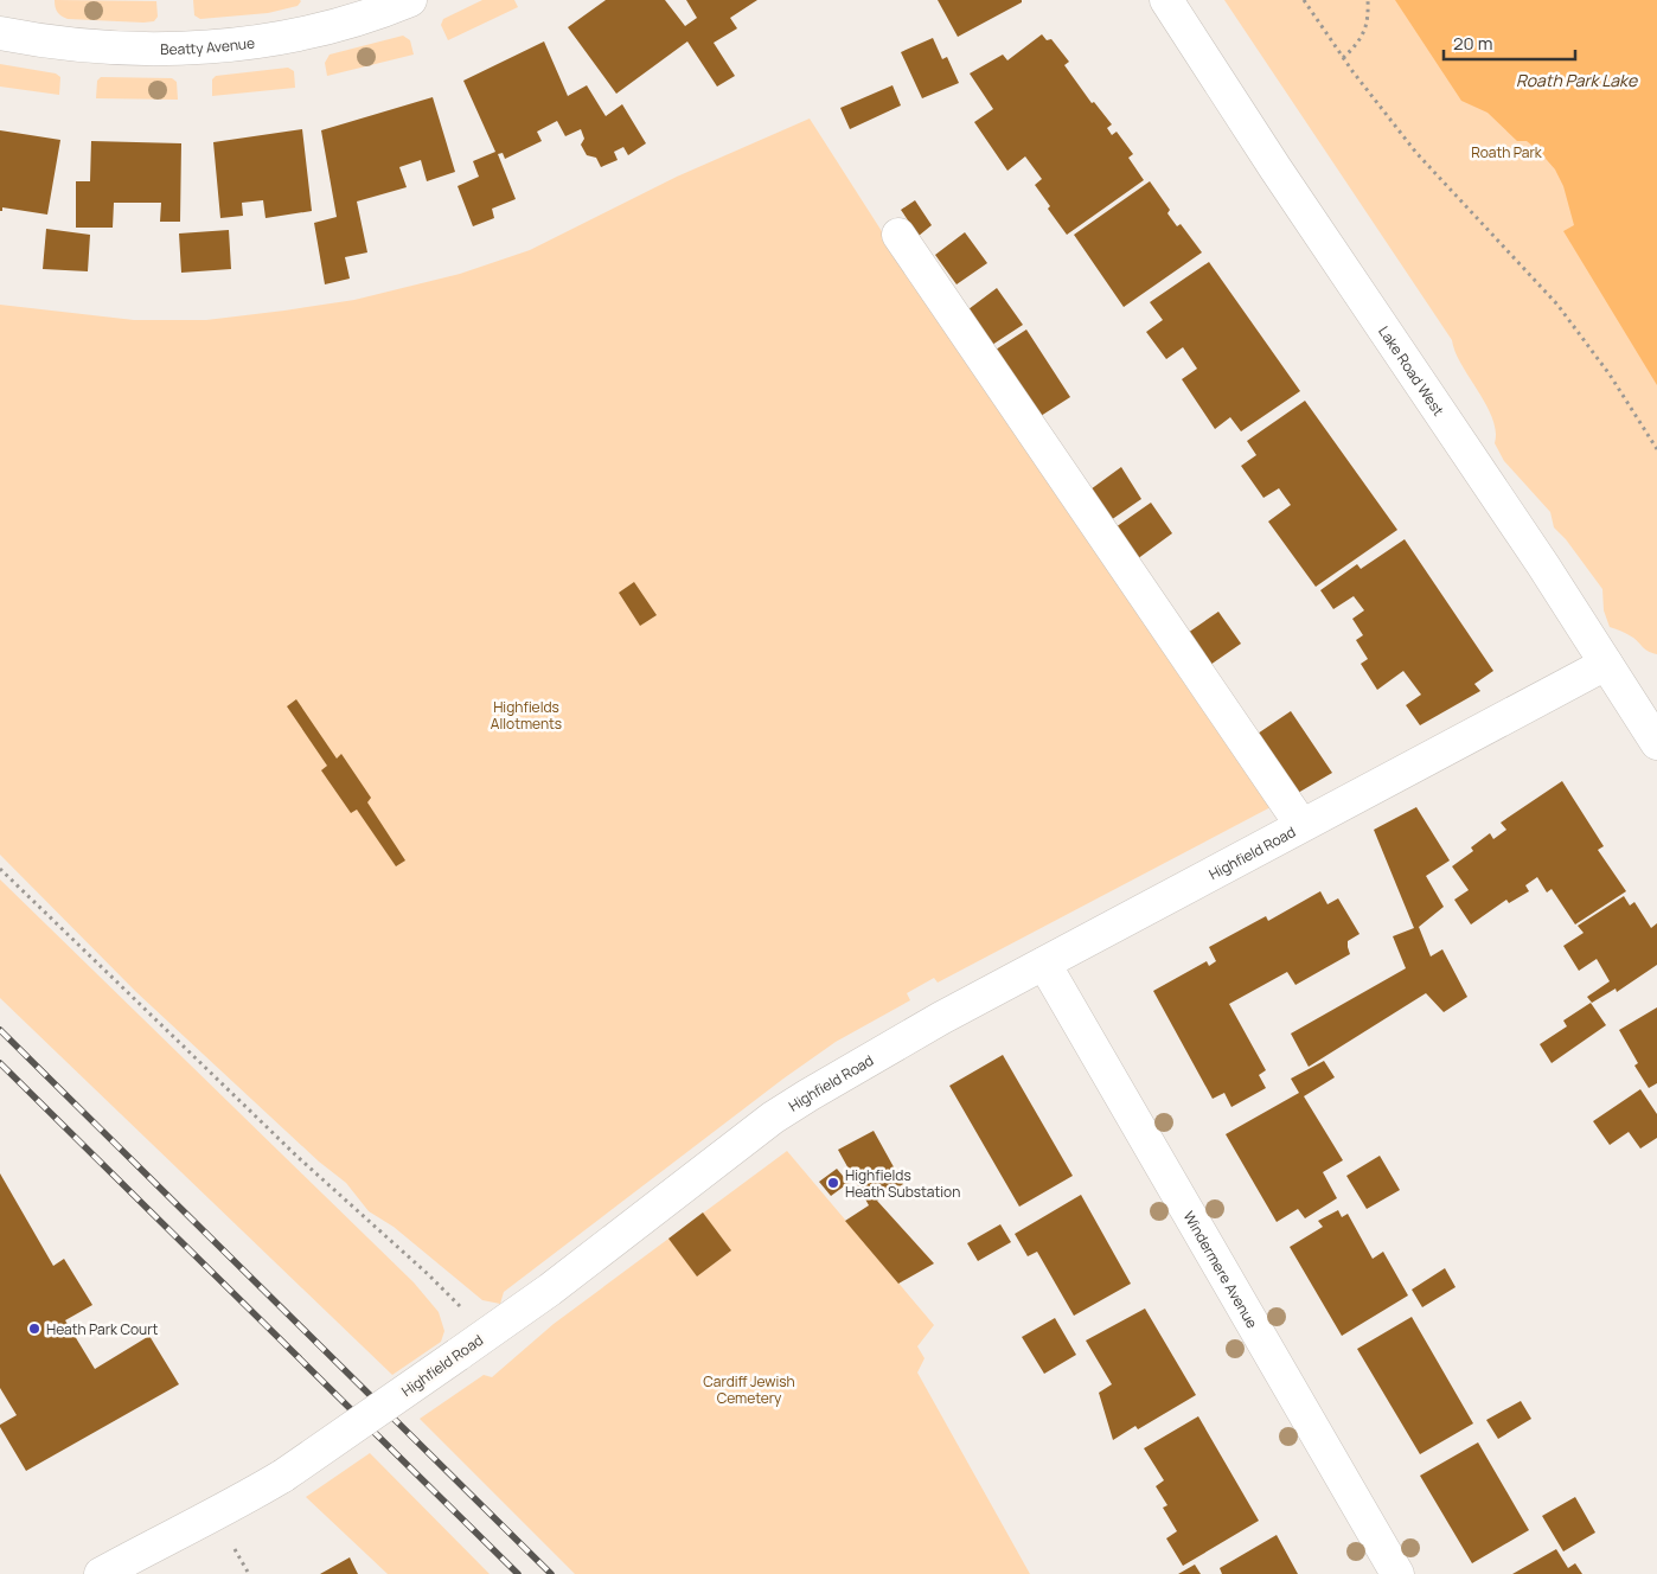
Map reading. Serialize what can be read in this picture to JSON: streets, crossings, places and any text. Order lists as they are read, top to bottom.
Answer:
{
  "streets": {
    "street": [
      "Beatty Avenue",
      "Lake Road West",
      "Highfield Road",
      "Windermere Avenue"
    ]
  },
  "crossings": [
    ["Lake Road West", "Highfield Road"],
    ["Highfield Road", "Windermere Avenue"]
  ],
  "water": ["Roath Park Lake"],
  "parks": ["Roath Park", "Highfields Allotments", "Cardiff Jewish Cemetery"],
  "places": ["Highfields Heath Substation", "Heath Park Court"],
  "scale_bar": "20 m"
}
